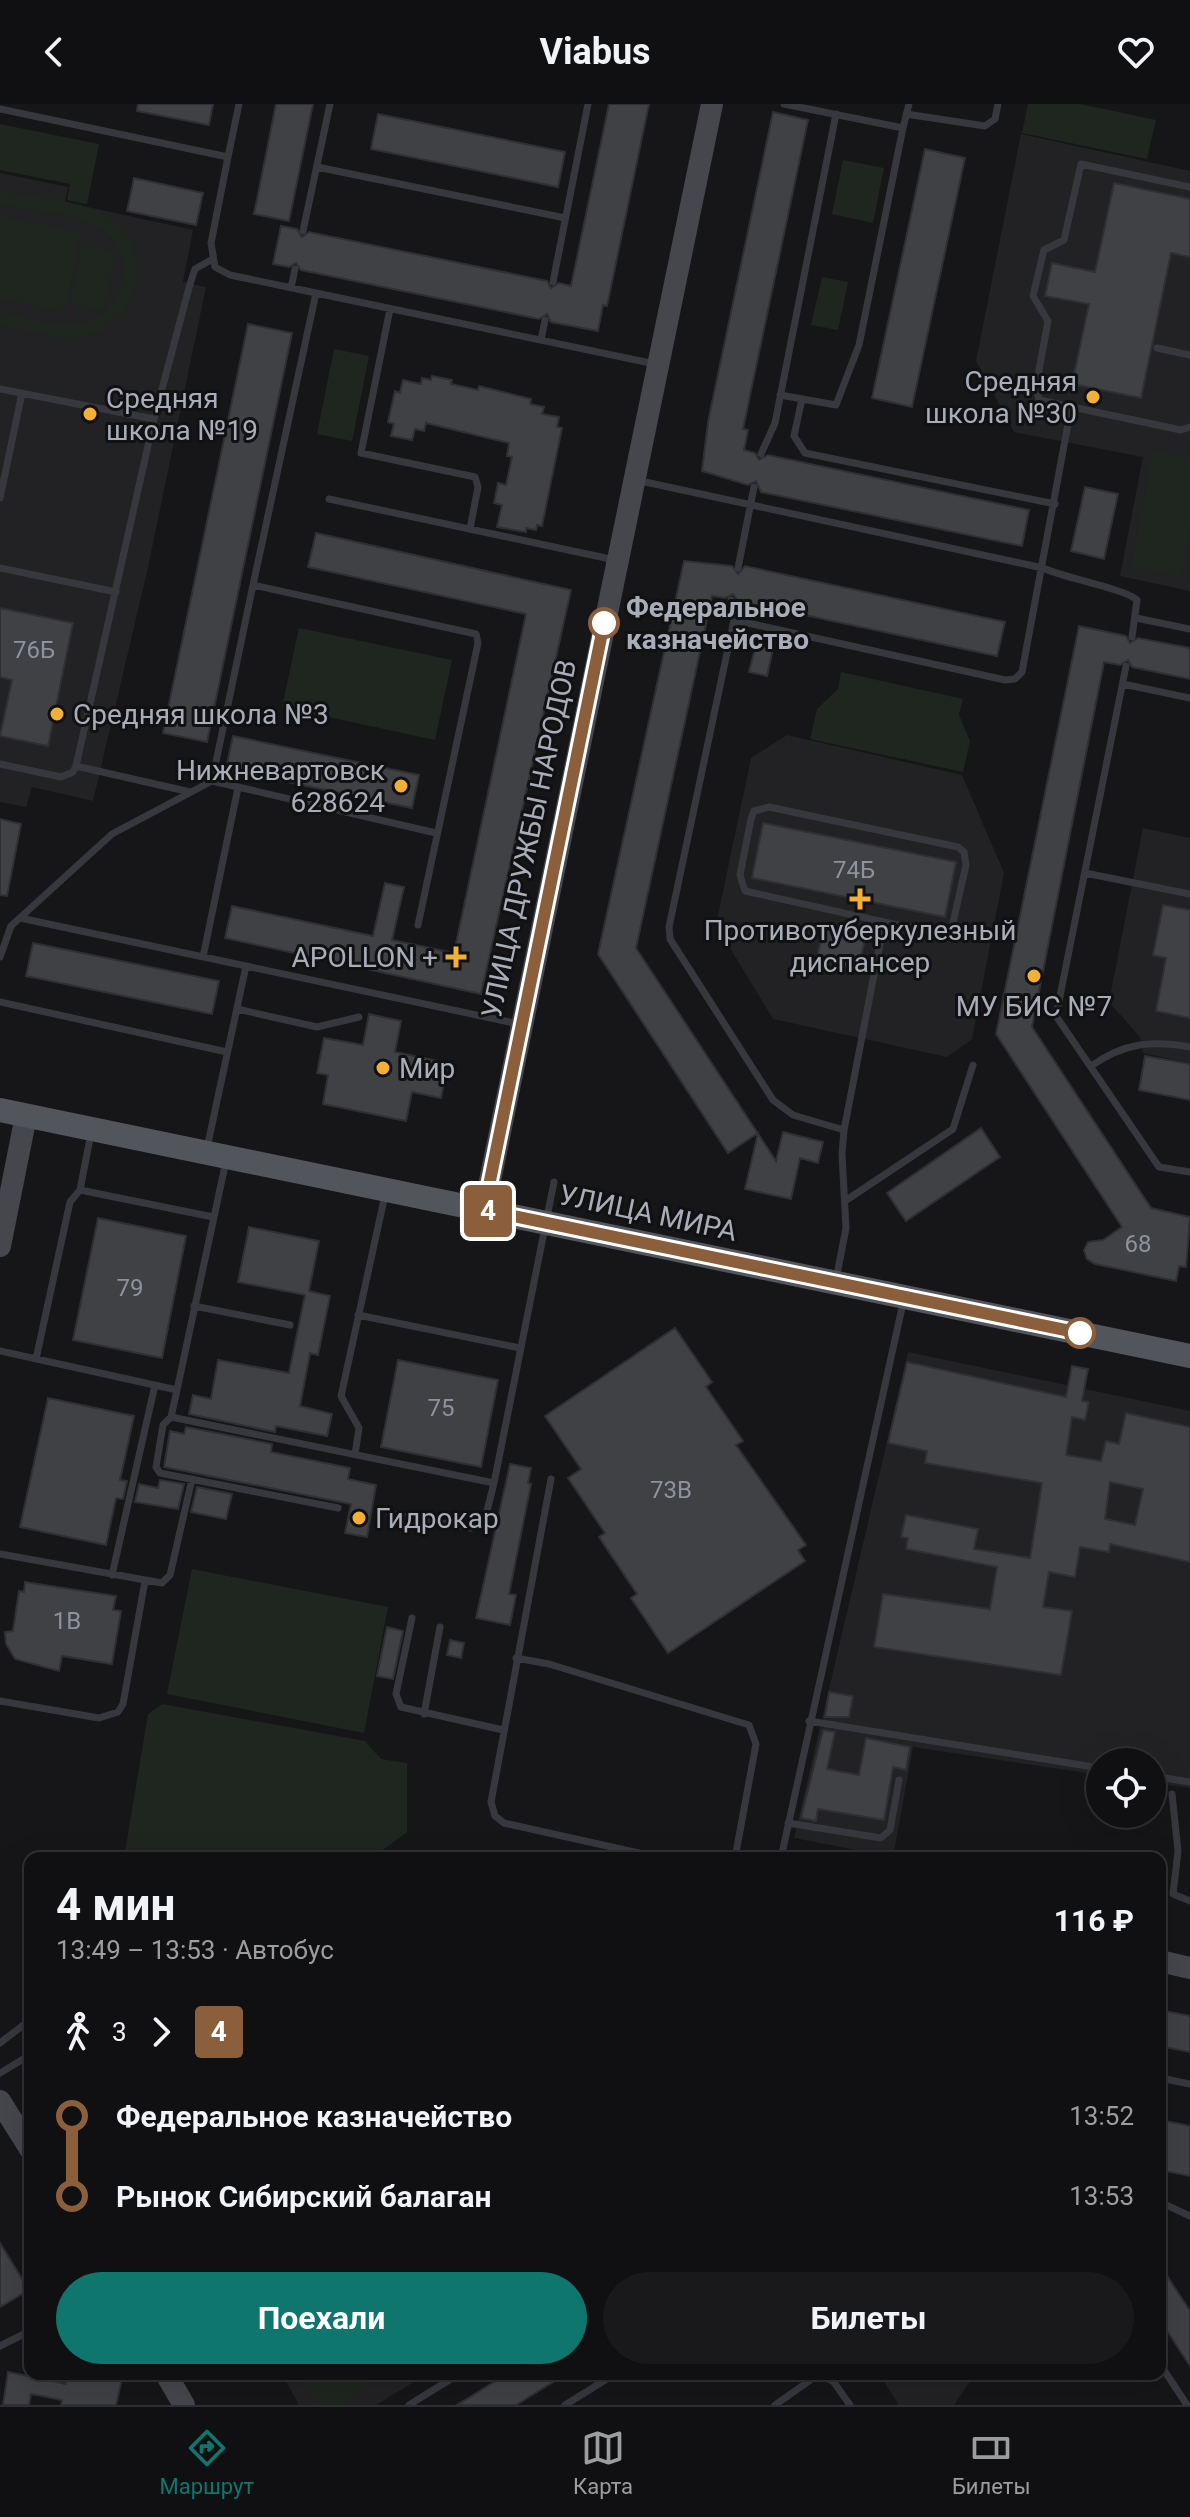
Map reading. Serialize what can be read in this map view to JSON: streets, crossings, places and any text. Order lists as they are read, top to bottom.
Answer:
{
  "streets": {
    "main road": ["УЛИЦА МИРА"],
    "street": ["УЛИЦА ДРУЖБЫ НАРОДОВ"]
  },
  "crossings": [
    ["УЛИЦА ДРУЖБЫ НАРОДОВ", "УЛИЦА МИРА"]
  ],
  "places": {
    "other": [
      "Средняя школа №30",
      "Средняя школа №19",
      "Федеральное казначейство",
      "Средняя школа №3",
      "Нижневартовск 628624",
      "МУ БИС №7",
      "Мир",
      "Гидрокар"
    ],
    "health": ["Противотуберкулезный диспансер", "APOLLON +"]
  },
  "lines": ["bus line 4"],
  "house_numbers": [
    "76Б",
    "74Б",
    "68",
    "79",
    "75",
    "73В",
    "1В"
  ],
  "page": {
    "header": "Viabus",
    "on_map": "4",
    "heading": ["4 мин", "13:49 – 13:53 · Автобус", "116 ₽"],
    "legs": ["3", "4"],
    "list": [
      {
        "name": "Федеральное казначейство",
        "value": "13:52"
      },
      {
        "name": "Рынок Сибирский балаган",
        "value": "13:53"
      }
    ],
    "buttons": ["Поехали", "Билеты"],
    "tabs": ["Маршрут", "Карта", "Билеты"]
  }
}
